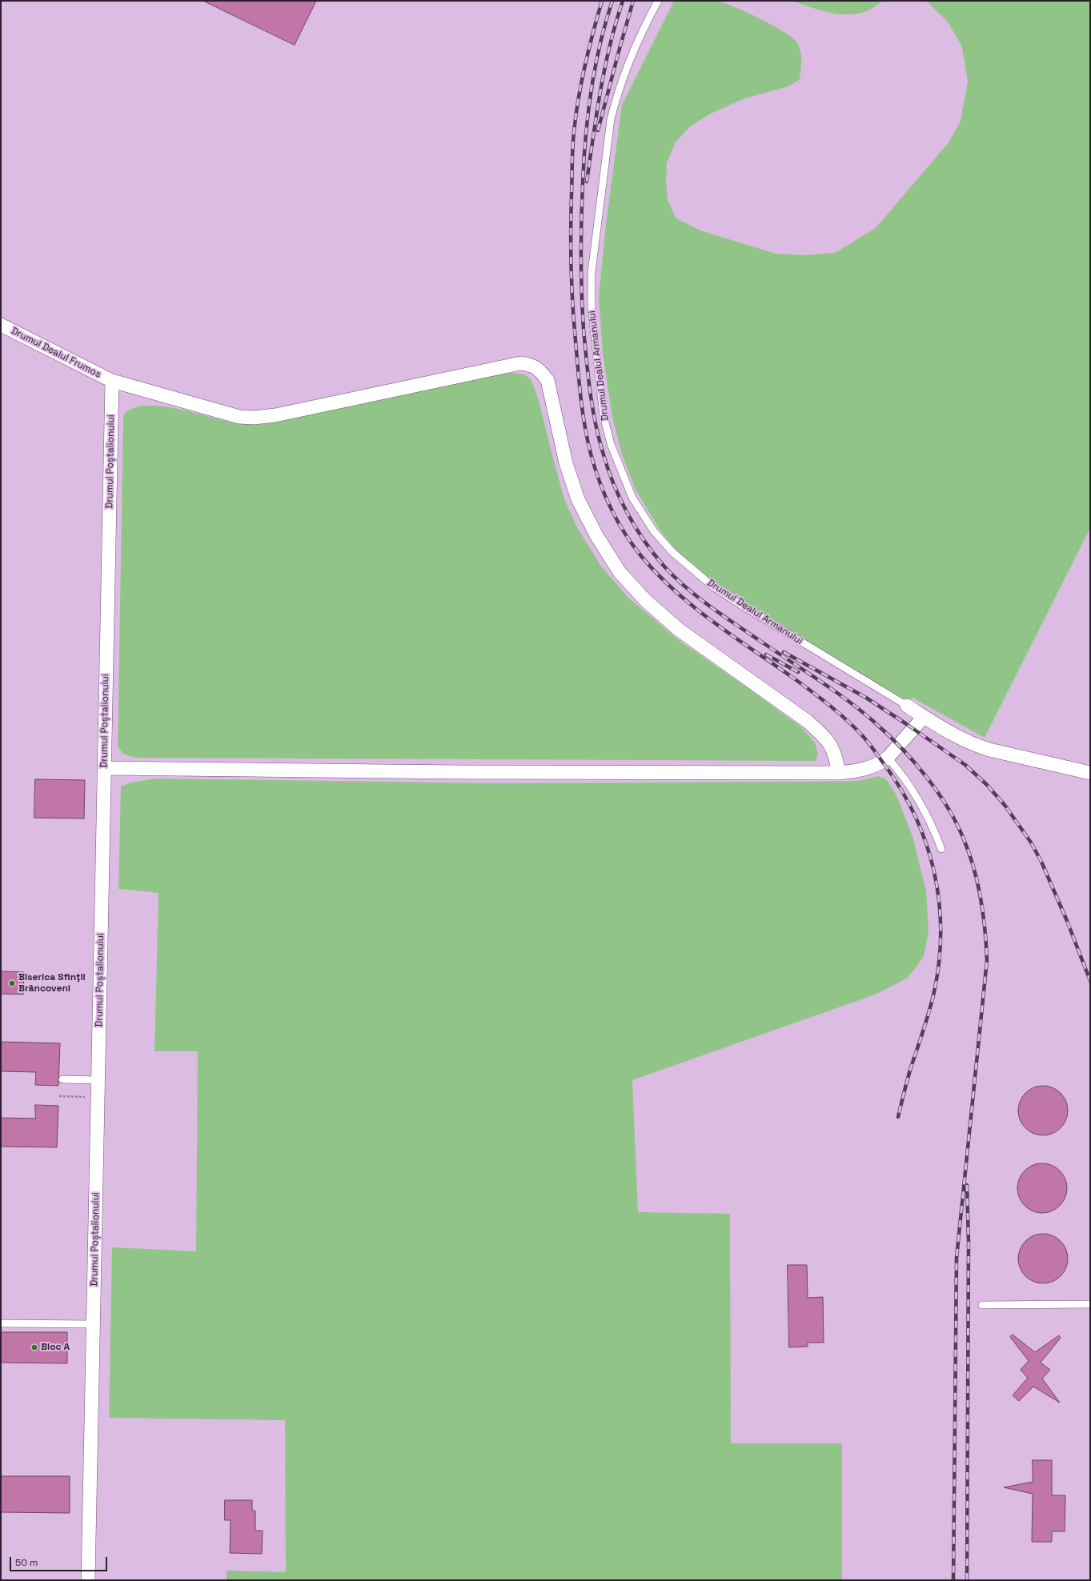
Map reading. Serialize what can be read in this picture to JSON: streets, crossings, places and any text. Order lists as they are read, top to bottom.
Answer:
{
  "streets": {
    "street": ["Drumul Dealul Frumos", "Drumul Dealul Armanului", "Drumul Poștalionului"]
  },
  "crossings": [
    ["Drumul Dealul Frumos", "Drumul Poștalionului"]
  ],
  "places": ["Biserica Sfinţii Brâncoveni", "Bloc A"],
  "scale_bar": "50 m"
}
